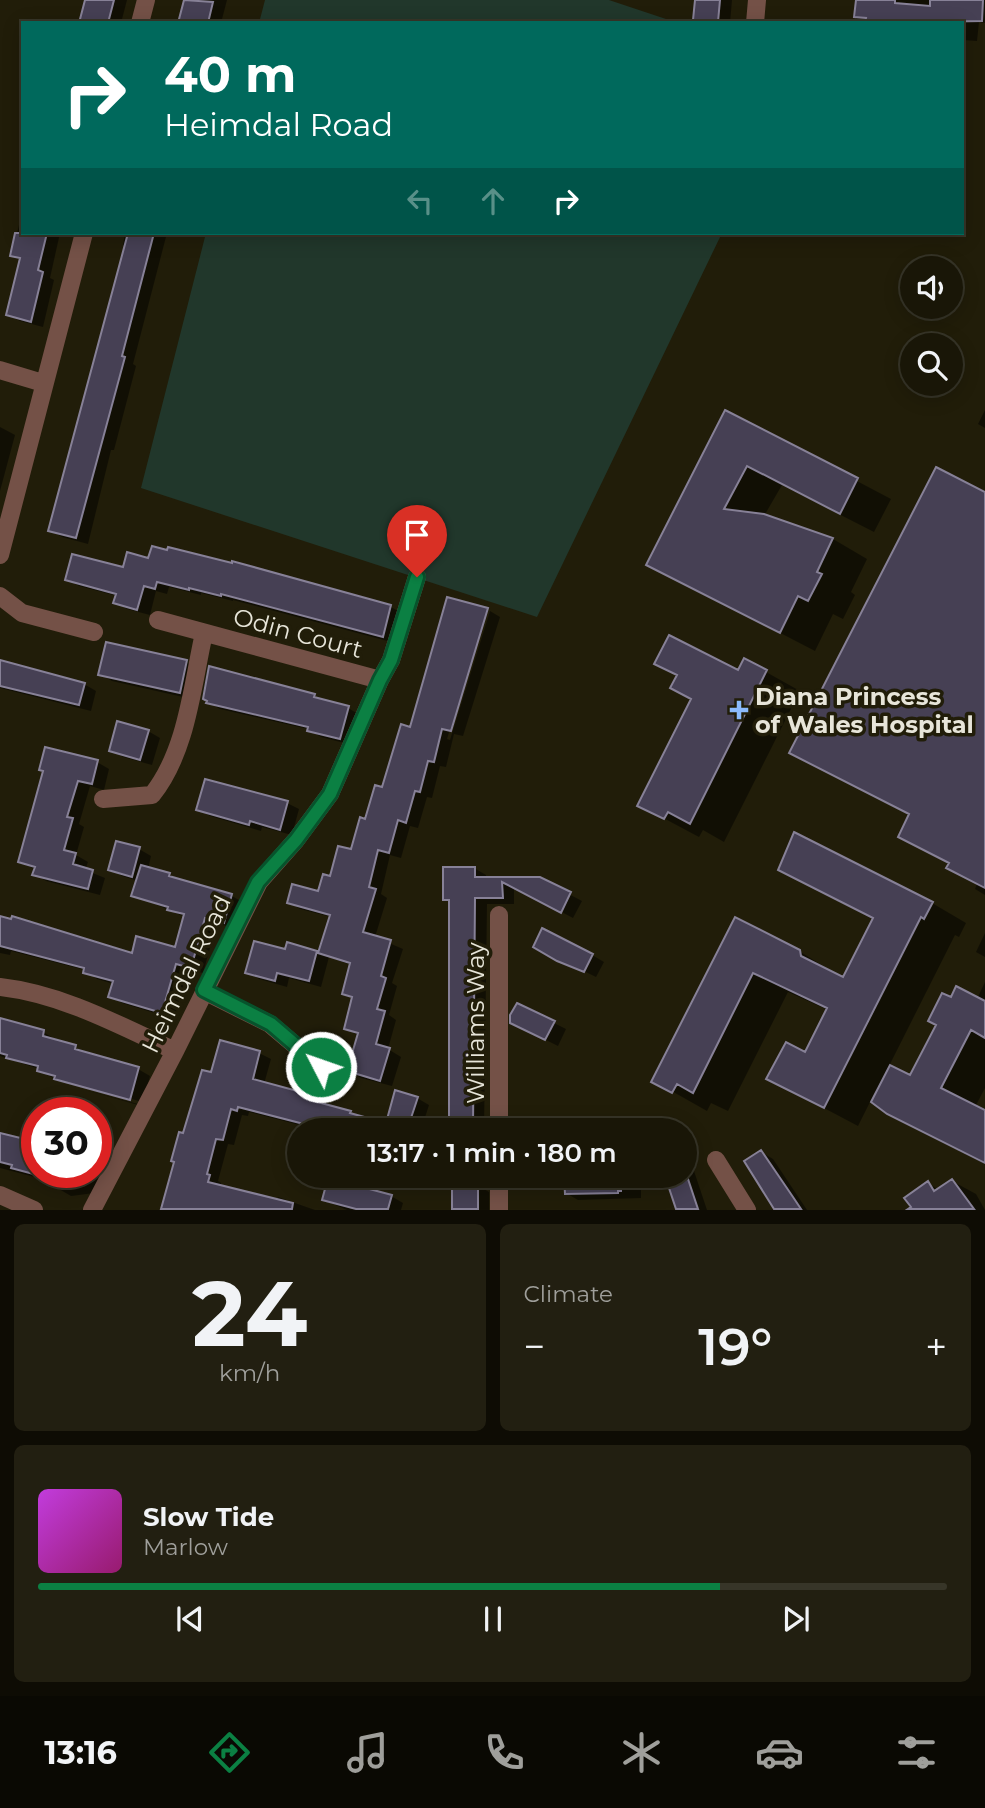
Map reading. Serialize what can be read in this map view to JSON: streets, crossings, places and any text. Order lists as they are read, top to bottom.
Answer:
{
  "streets": {
    "street": ["Odin Court", "Heimdal Road", "Williams Way"]
  },
  "crossings": [
    ["Odin Court", "Heimdal Road"]
  ],
  "places": {
    "health": ["Diana Princess of Wales Hospital"]
  },
  "page": {
    "turn": ["40 m", "Heimdal Road"],
    "limit": "30",
    "trip": "13:17 · 1 min · 180 m",
    "tile": [
      ["24", "km/h"],
      "Climate"
    ],
    "heat": ["−", "19°", "+"],
    "song": ["Slow Tide", "Marlow"],
    "tabs": "13:16"
  }
}
